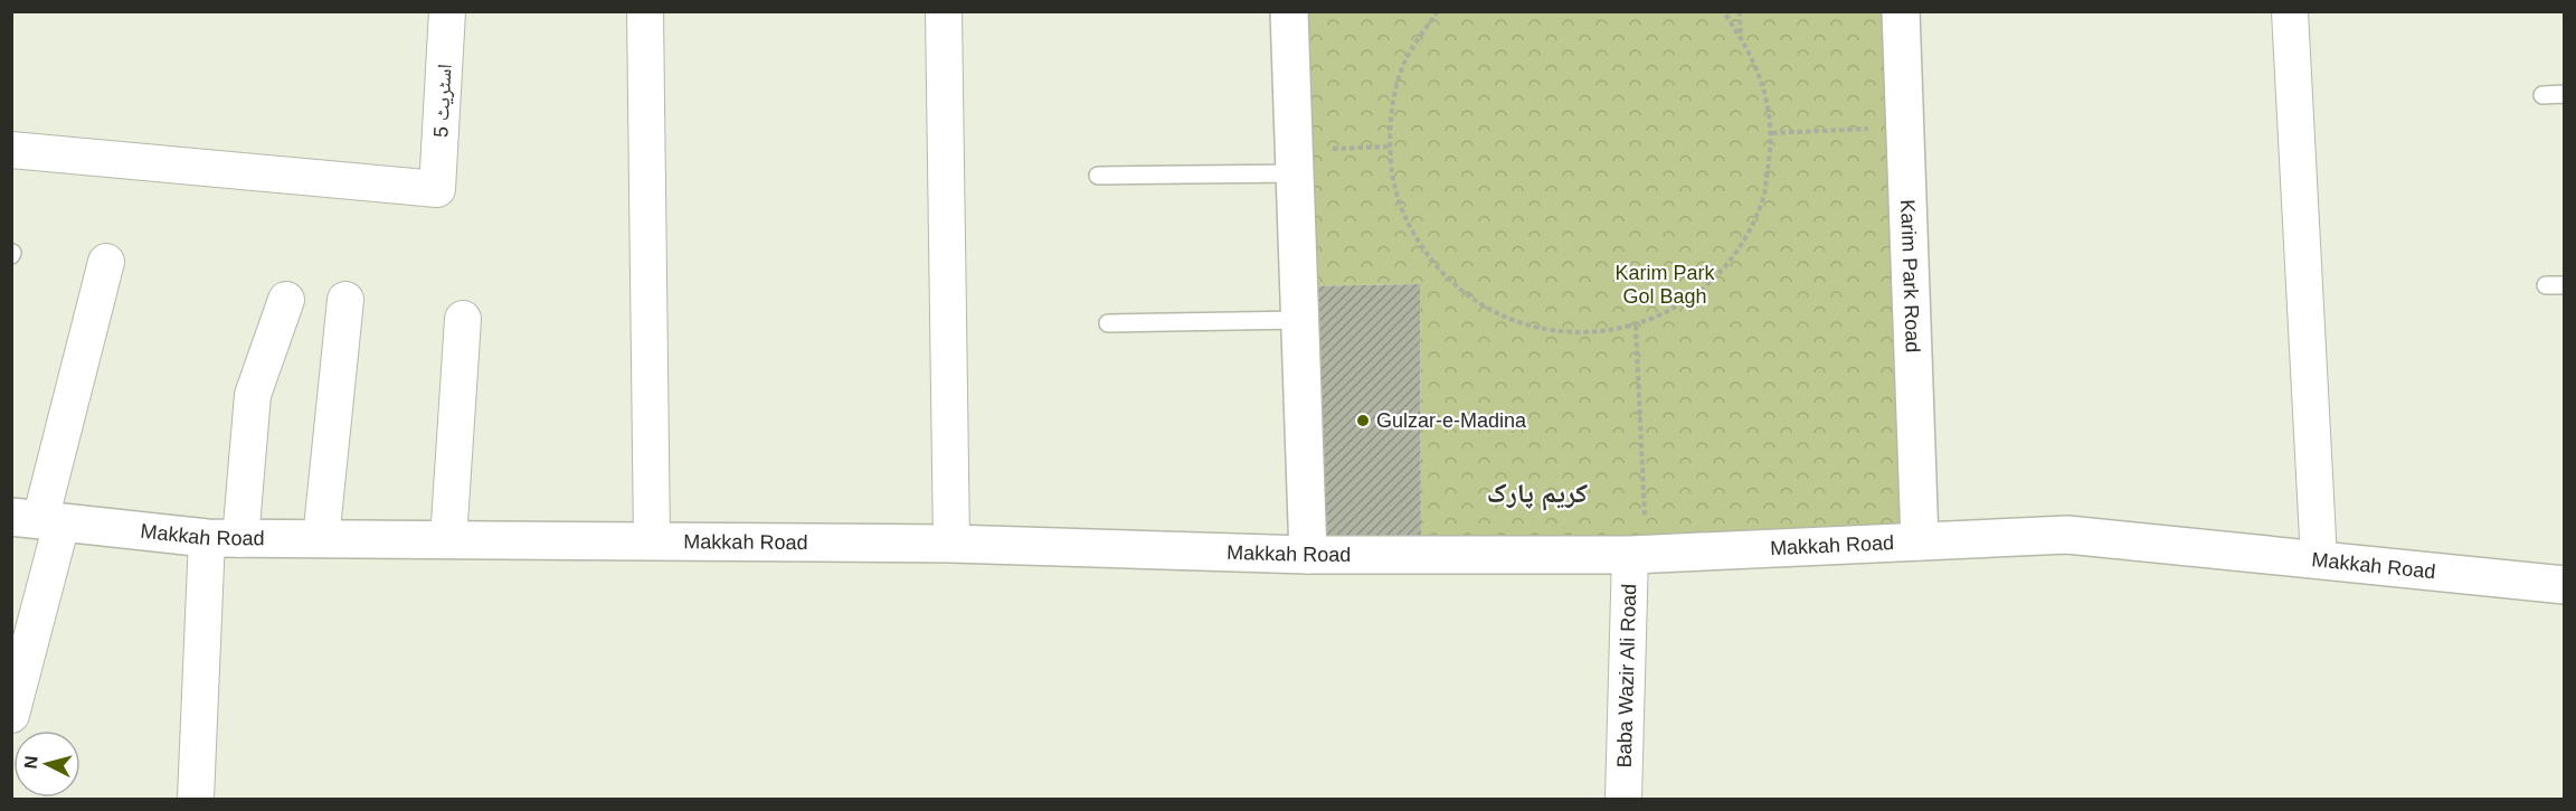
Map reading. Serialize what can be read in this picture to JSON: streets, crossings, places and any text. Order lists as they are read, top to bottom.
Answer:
{
  "streets": {
    "street": [
      "اسٹریٹ 5",
      "Karim Park Road",
      "Makkah Road",
      "Baba Wazir Ali Road"
    ]
  },
  "crossings": [
    ["Karim Park Road", "Makkah Road"],
    ["Makkah Road", "Baba Wazir Ali Road"]
  ],
  "districts": ["کریم پارک"],
  "parks": ["Karim Park Gol Bagh"],
  "places": ["Gulzar-e-Madina"],
  "north": "left"
}
